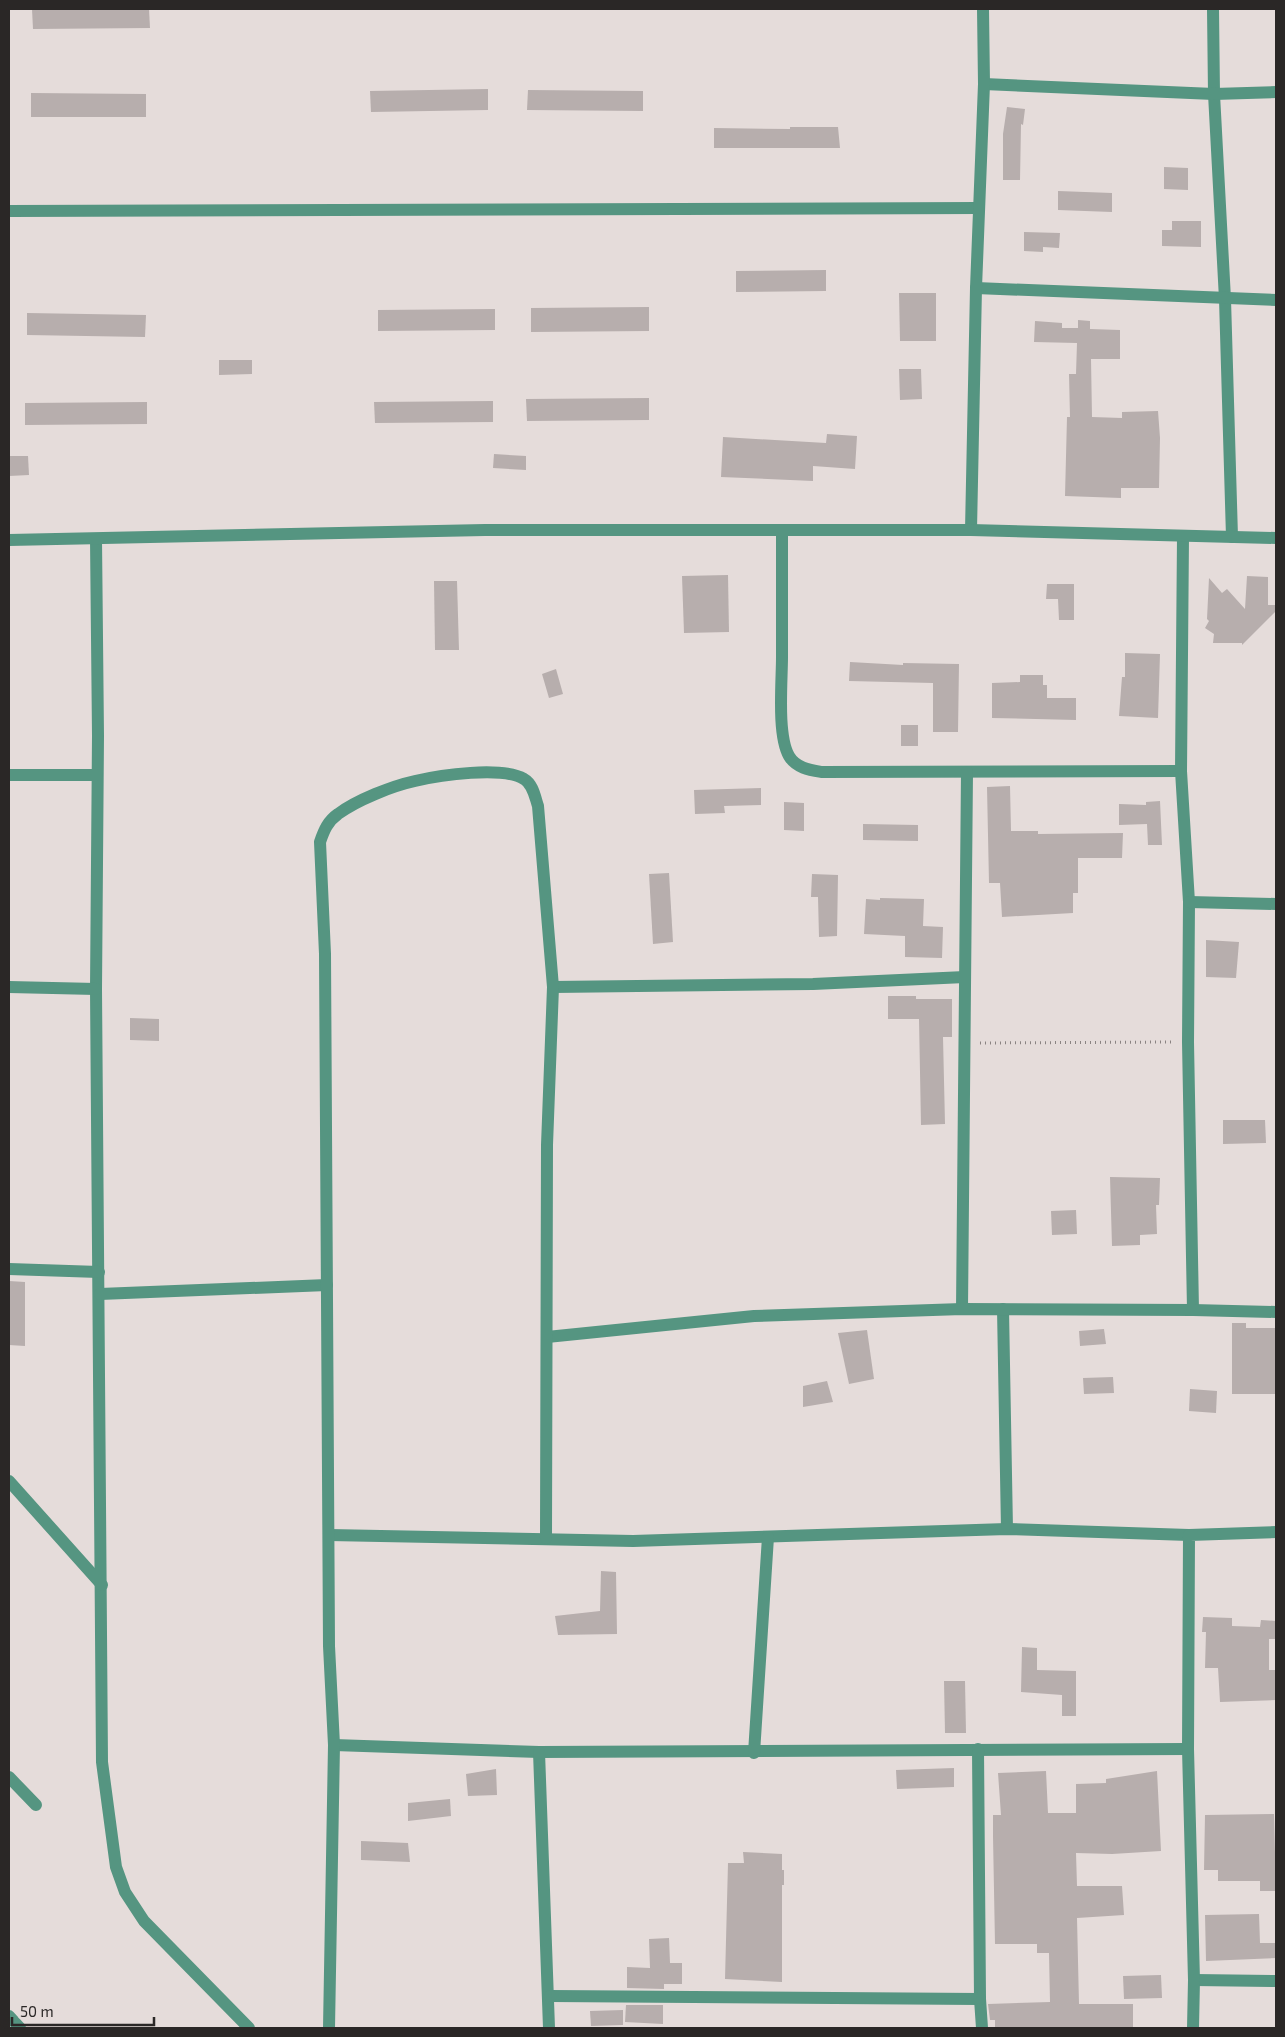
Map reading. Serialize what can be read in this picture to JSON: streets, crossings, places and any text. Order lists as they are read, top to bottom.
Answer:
{
  "scale_bar": "50 m"
}
